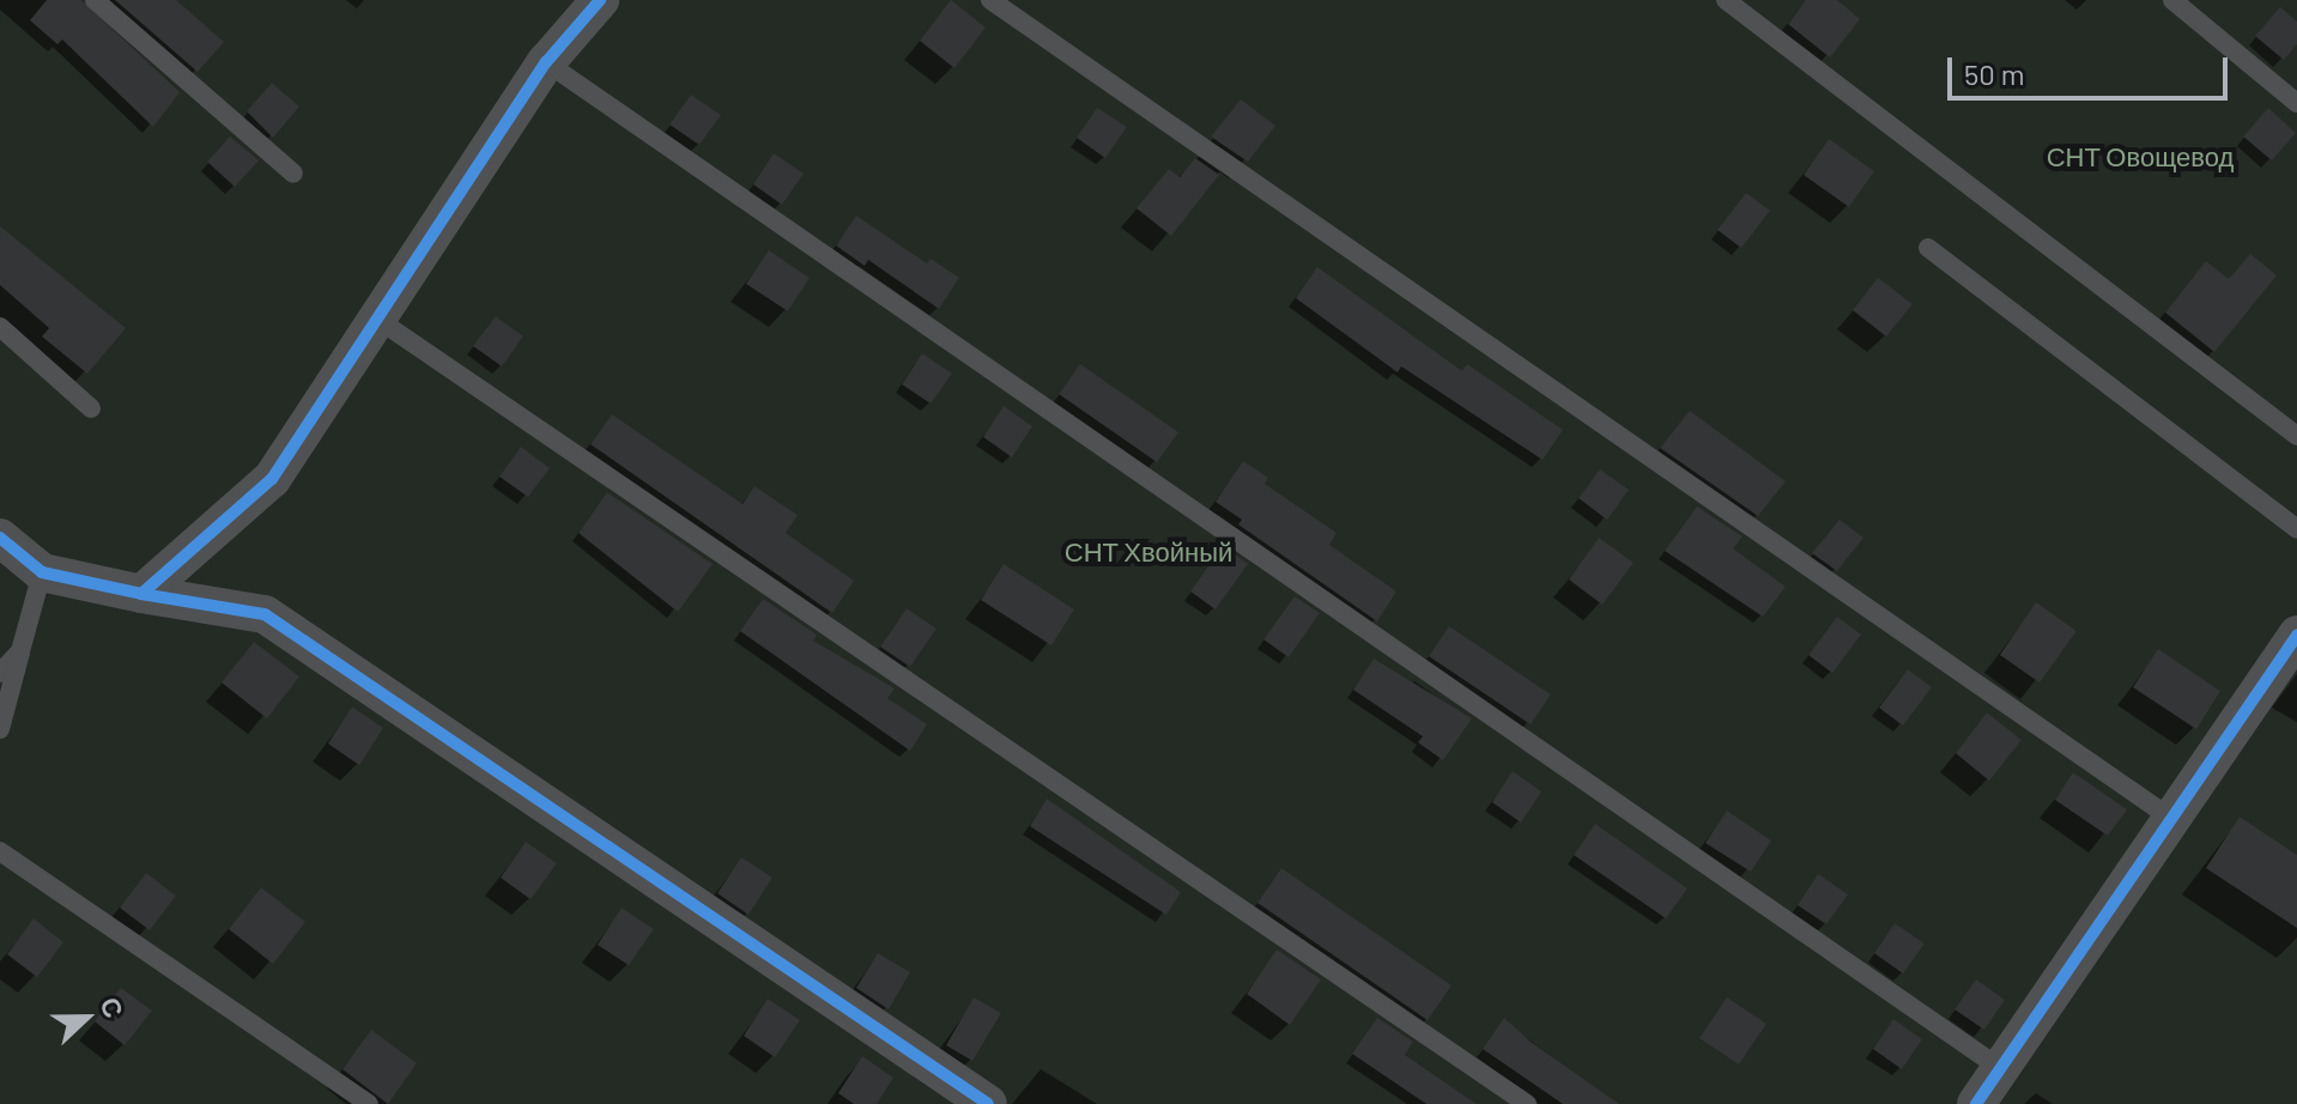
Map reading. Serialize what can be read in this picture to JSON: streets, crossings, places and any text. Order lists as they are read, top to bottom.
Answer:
{
  "parks": ["СНТ Овощевод", "СНТ Хвойный"],
  "scale_bar": "50 m",
  "north": "right"
}
